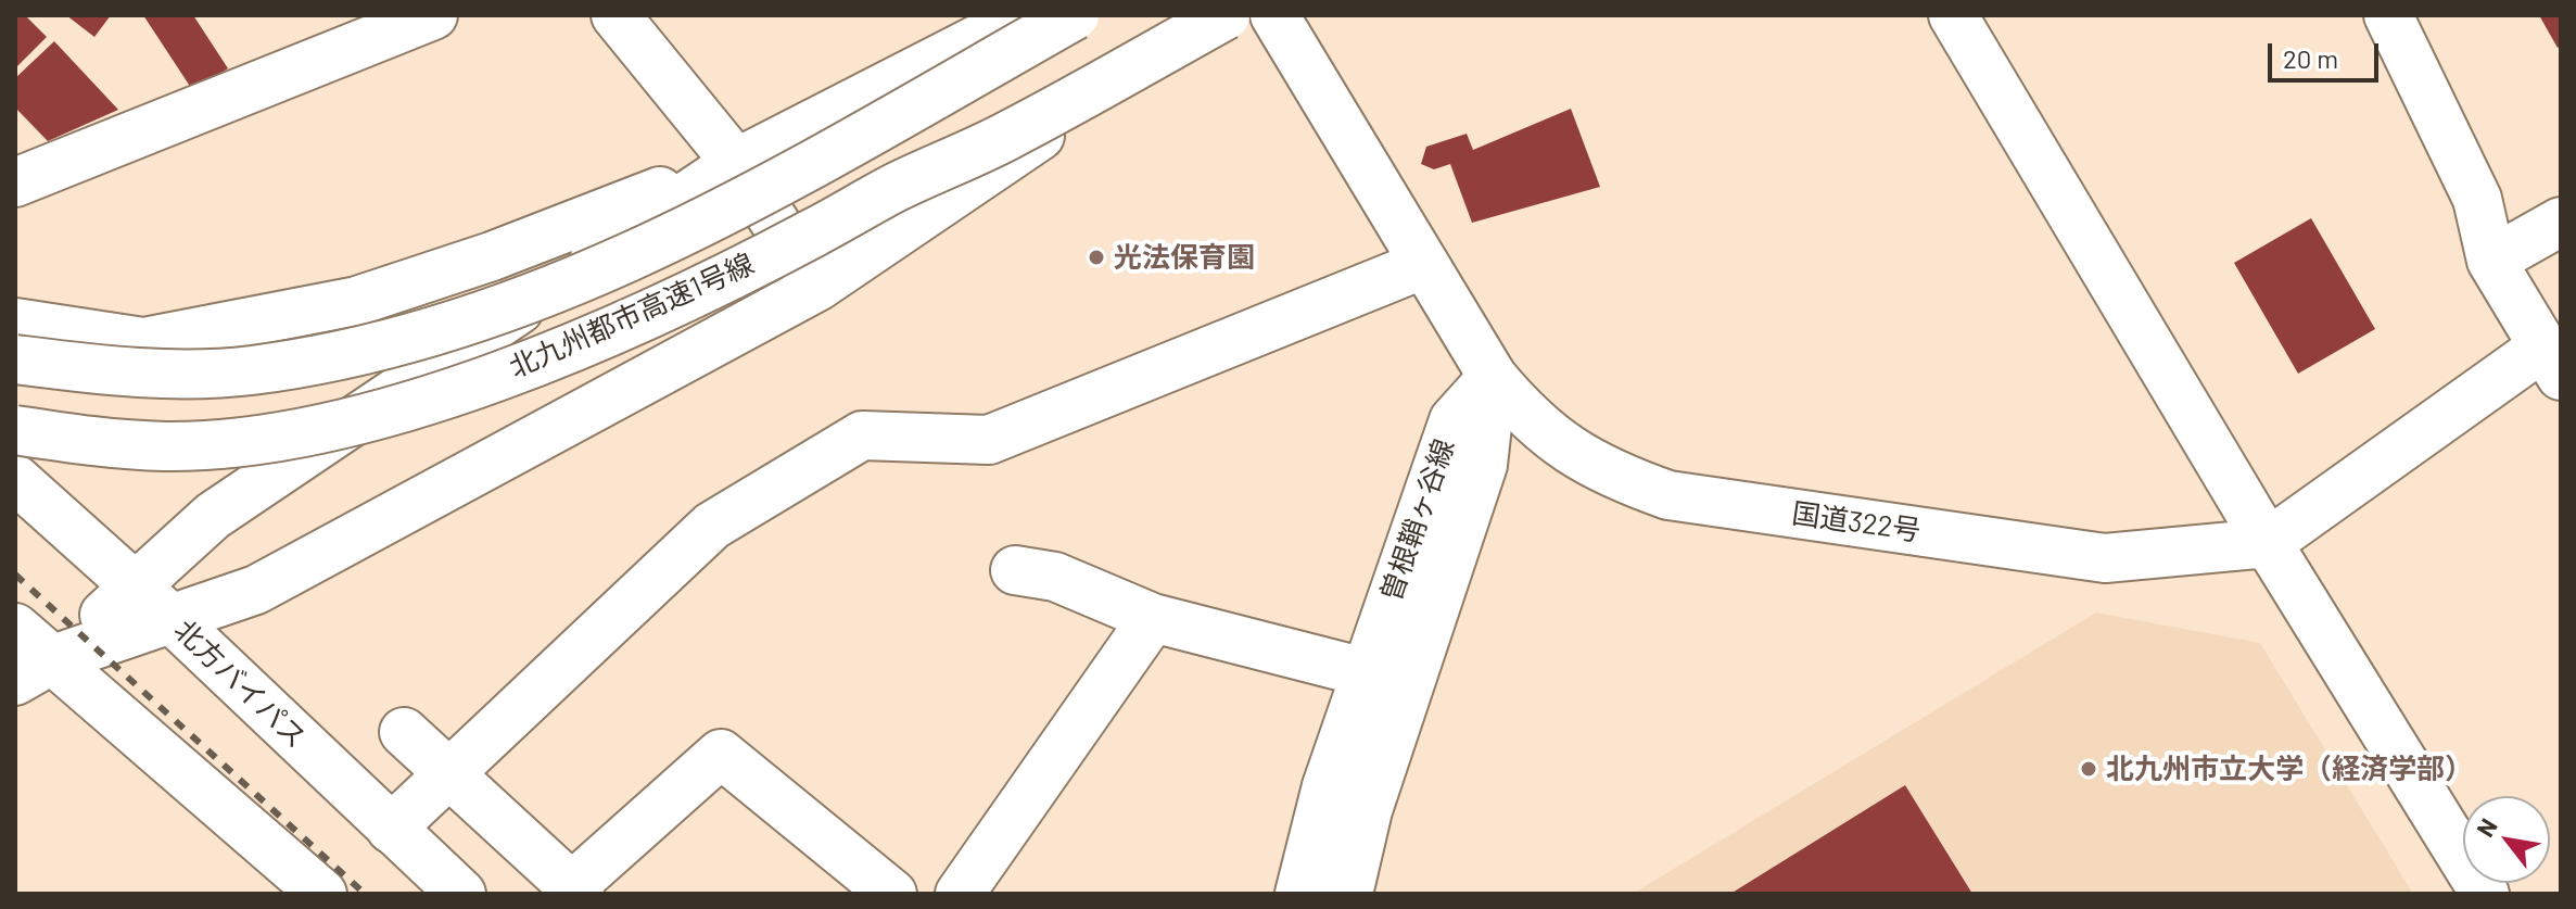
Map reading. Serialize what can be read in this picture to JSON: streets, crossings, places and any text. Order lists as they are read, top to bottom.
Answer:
{
  "streets": {
    "main road": [
      "北九州都市高速1号線",
      "曽根鞘ヶ谷線",
      "国道322号",
      "北方バイパス"
    ]
  },
  "crossings": [
    ["曽根鞘ヶ谷線", "国道322号"]
  ],
  "places": ["光法保育園", "北九州市立大学（経済学部）"],
  "scale_bar": "20 m",
  "north": "top left"
}
